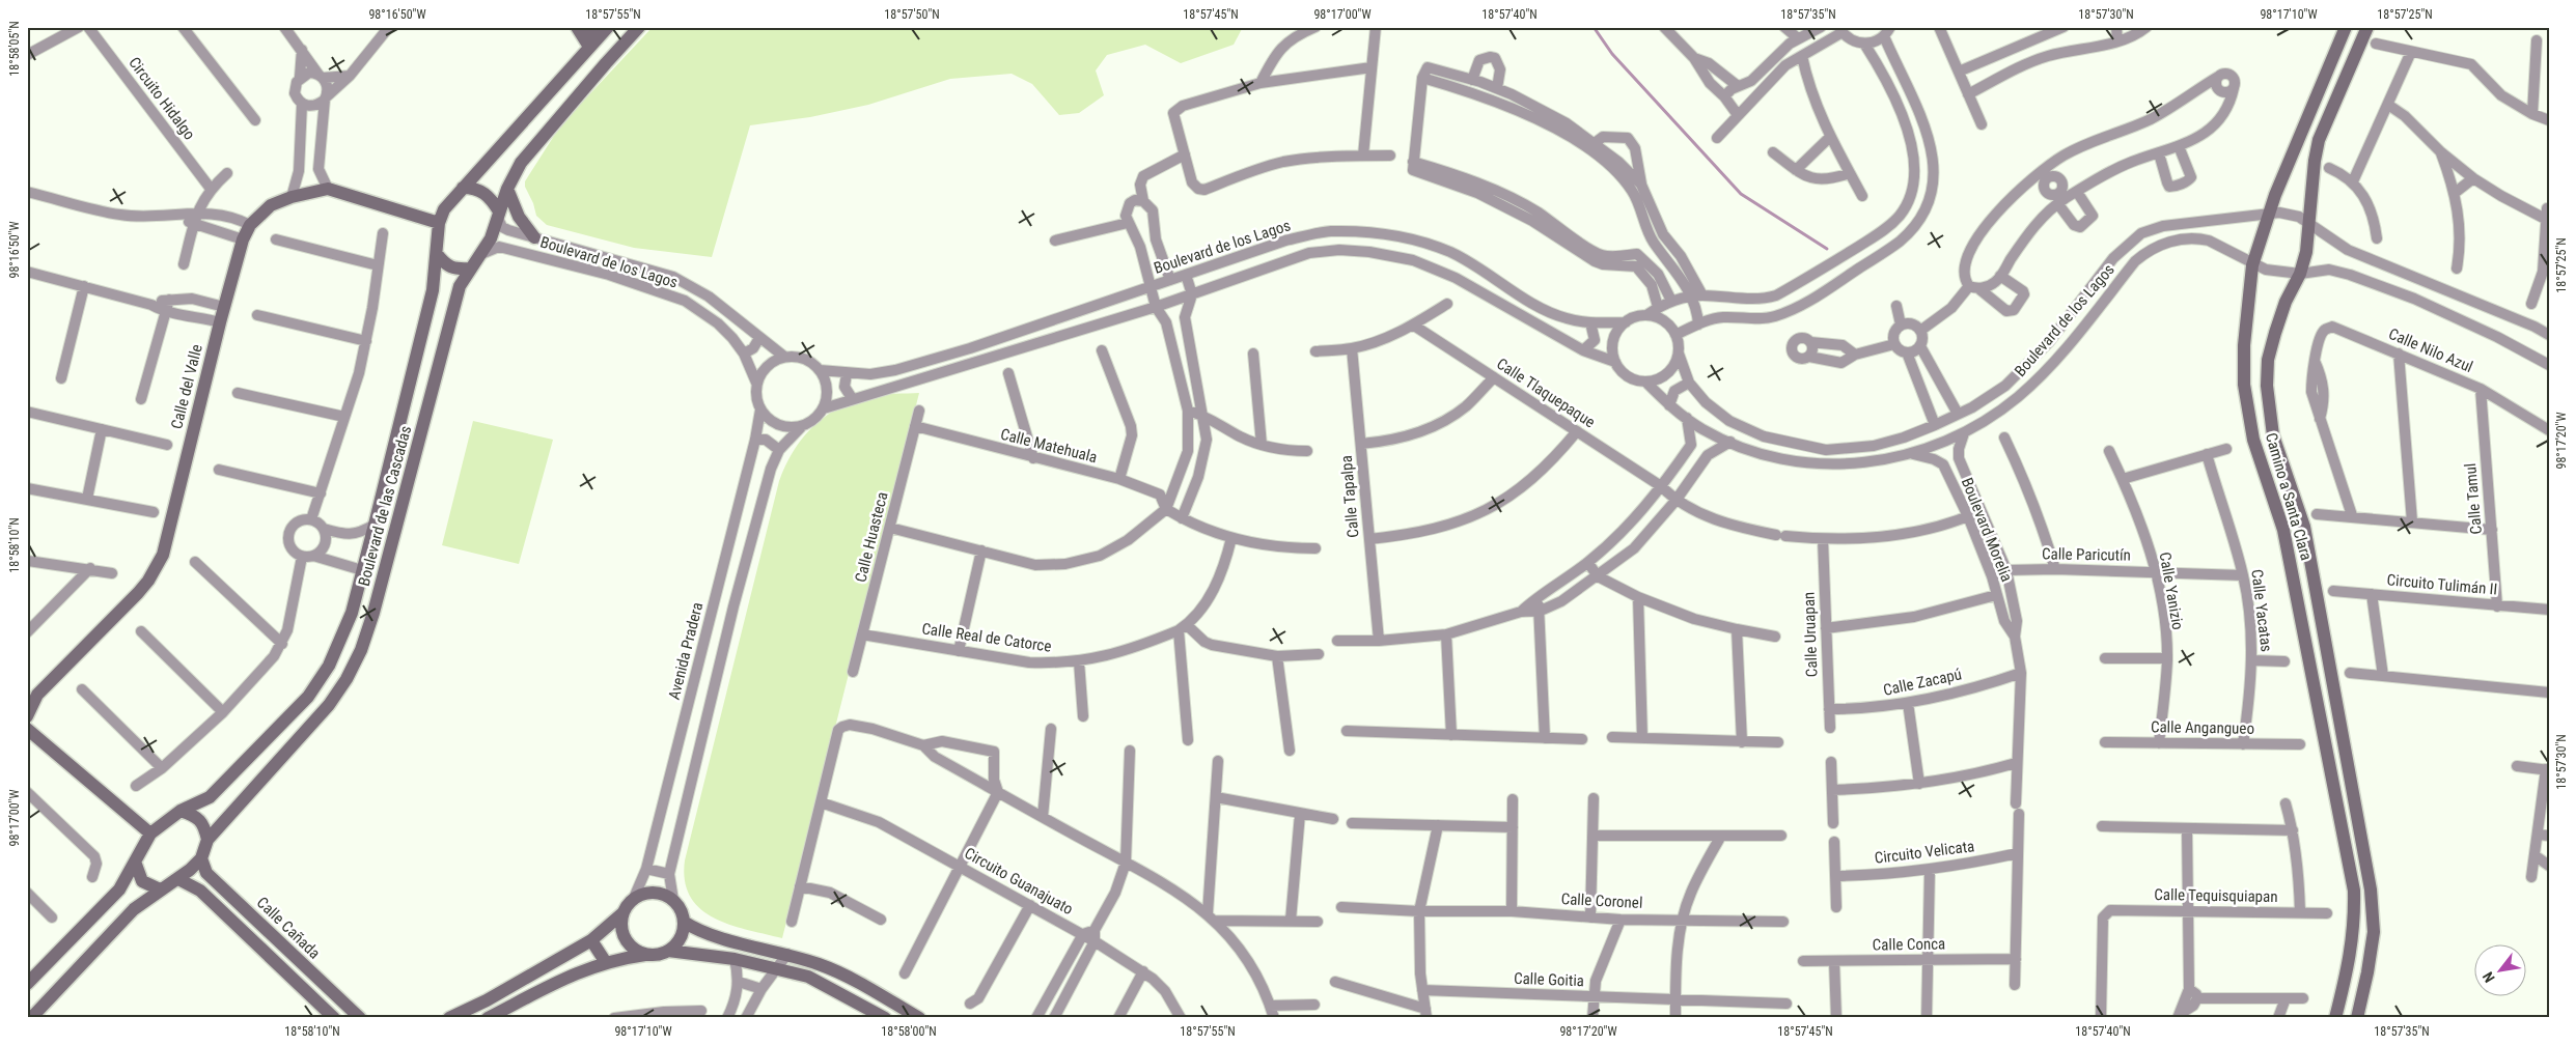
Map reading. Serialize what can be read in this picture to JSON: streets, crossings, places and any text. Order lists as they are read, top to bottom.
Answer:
{
  "streets": {
    "main road": [
      "Calle del Valle",
      "Camino a Santa Clara",
      "Boulevard de las Cascadas",
      "Calle Cañada"
    ],
    "street": [
      "Circuito Hidalgo",
      "Boulevard de los Lagos",
      "Calle Nilo Azul",
      "Calle Tlaquepaque",
      "Calle Matehuala",
      "Calle Tapalpa",
      "Calle Tamul",
      "Boulevard Morelia",
      "Calle Huasteca",
      "Calle Paricutín",
      "Circuito Tulimán II",
      "Calle Yanizio",
      "Calle Yacatas",
      "Calle Uruapan",
      "Calle Real de Catorce",
      "Avenida Pradera",
      "Calle Zacapú",
      "Calle Angangueo",
      "Circuito Velicata",
      "Circuito Guanajuato",
      "Calle Tequisquiapan",
      "Calle Coronel",
      "Calle Conca",
      "Calle Goitia"
    ]
  },
  "crossings": [
    ["Boulevard de los Lagos", "Camino a Santa Clara"],
    ["Boulevard de los Lagos", "Boulevard de las Cascadas"],
    ["Boulevard de los Lagos", "Boulevard Morelia"],
    ["Boulevard de los Lagos", "Avenida Pradera"],
    ["Calle Nilo Azul", "Calle Tamul"],
    ["Calle Tlaquepaque", "Boulevard Morelia"],
    ["Calle Tlaquepaque", "Calle Uruapan"],
    ["Calle Matehuala", "Calle Huasteca"],
    ["Calle Tamul", "Circuito Tulimán II"],
    ["Boulevard de las Cascadas", "Calle Cañada"],
    ["Boulevard Morelia", "Calle Paricutín"],
    ["Boulevard Morelia", "Calle Zacapú"],
    ["Boulevard Morelia", "Circuito Velicata"],
    ["Calle Huasteca", "Calle Real de Catorce"],
    ["Calle Paricutín", "Calle Yanizio"],
    ["Calle Paricutín", "Calle Yacatas"],
    ["Calle Yanizio", "Calle Angangueo"],
    ["Calle Yacatas", "Calle Angangueo"],
    ["Calle Uruapan", "Calle Zacapú"]
  ],
  "north": "bottom left",
  "coordinates": [
    "98°16'50\"W",
    "18°57'55\"N",
    "18°57'50\"N",
    "18°57'45\"N",
    "98°17'00\"W",
    "18°57'40\"N",
    "18°57'35\"N",
    "18°57'30\"N",
    "98°17'10\"W",
    "18°57'25\"N",
    "18°58'05\"N",
    "98°17'20\"W",
    "18°58'10\"N",
    "18°58'00\"N"
  ]
}
